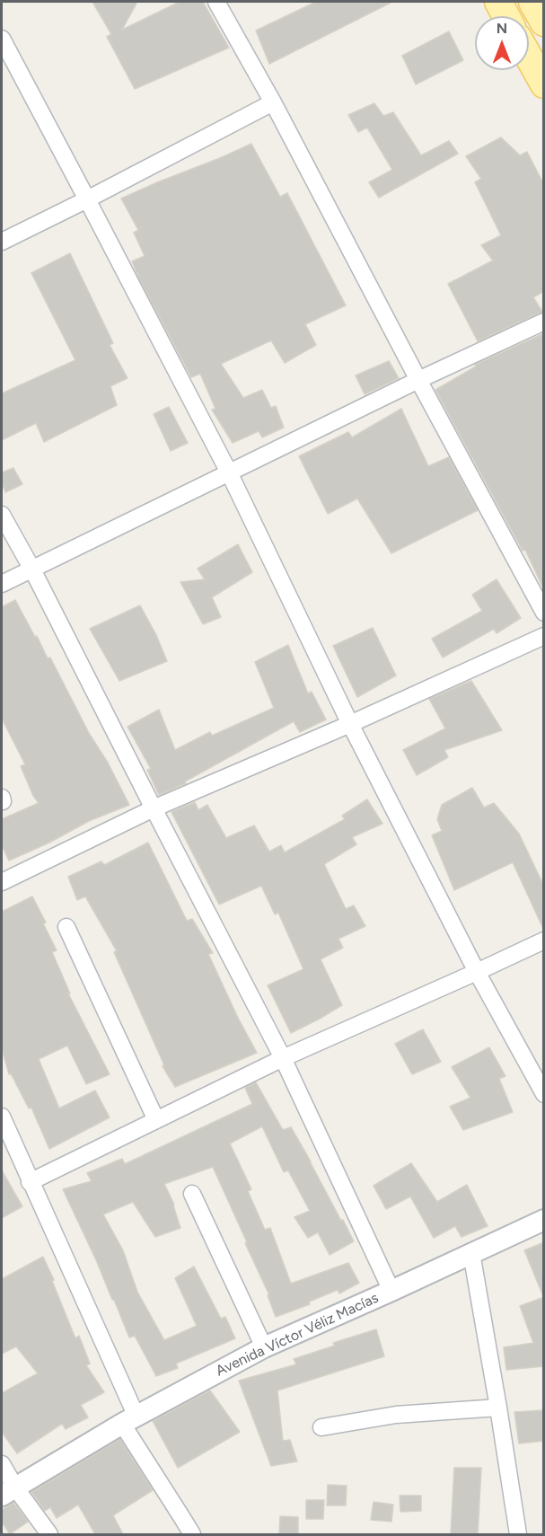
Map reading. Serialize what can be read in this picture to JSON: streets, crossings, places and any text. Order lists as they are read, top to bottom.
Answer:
{
  "streets": {
    "street": ["Avenida Víctor Véliz Macías"]
  },
  "north": "top"
}
